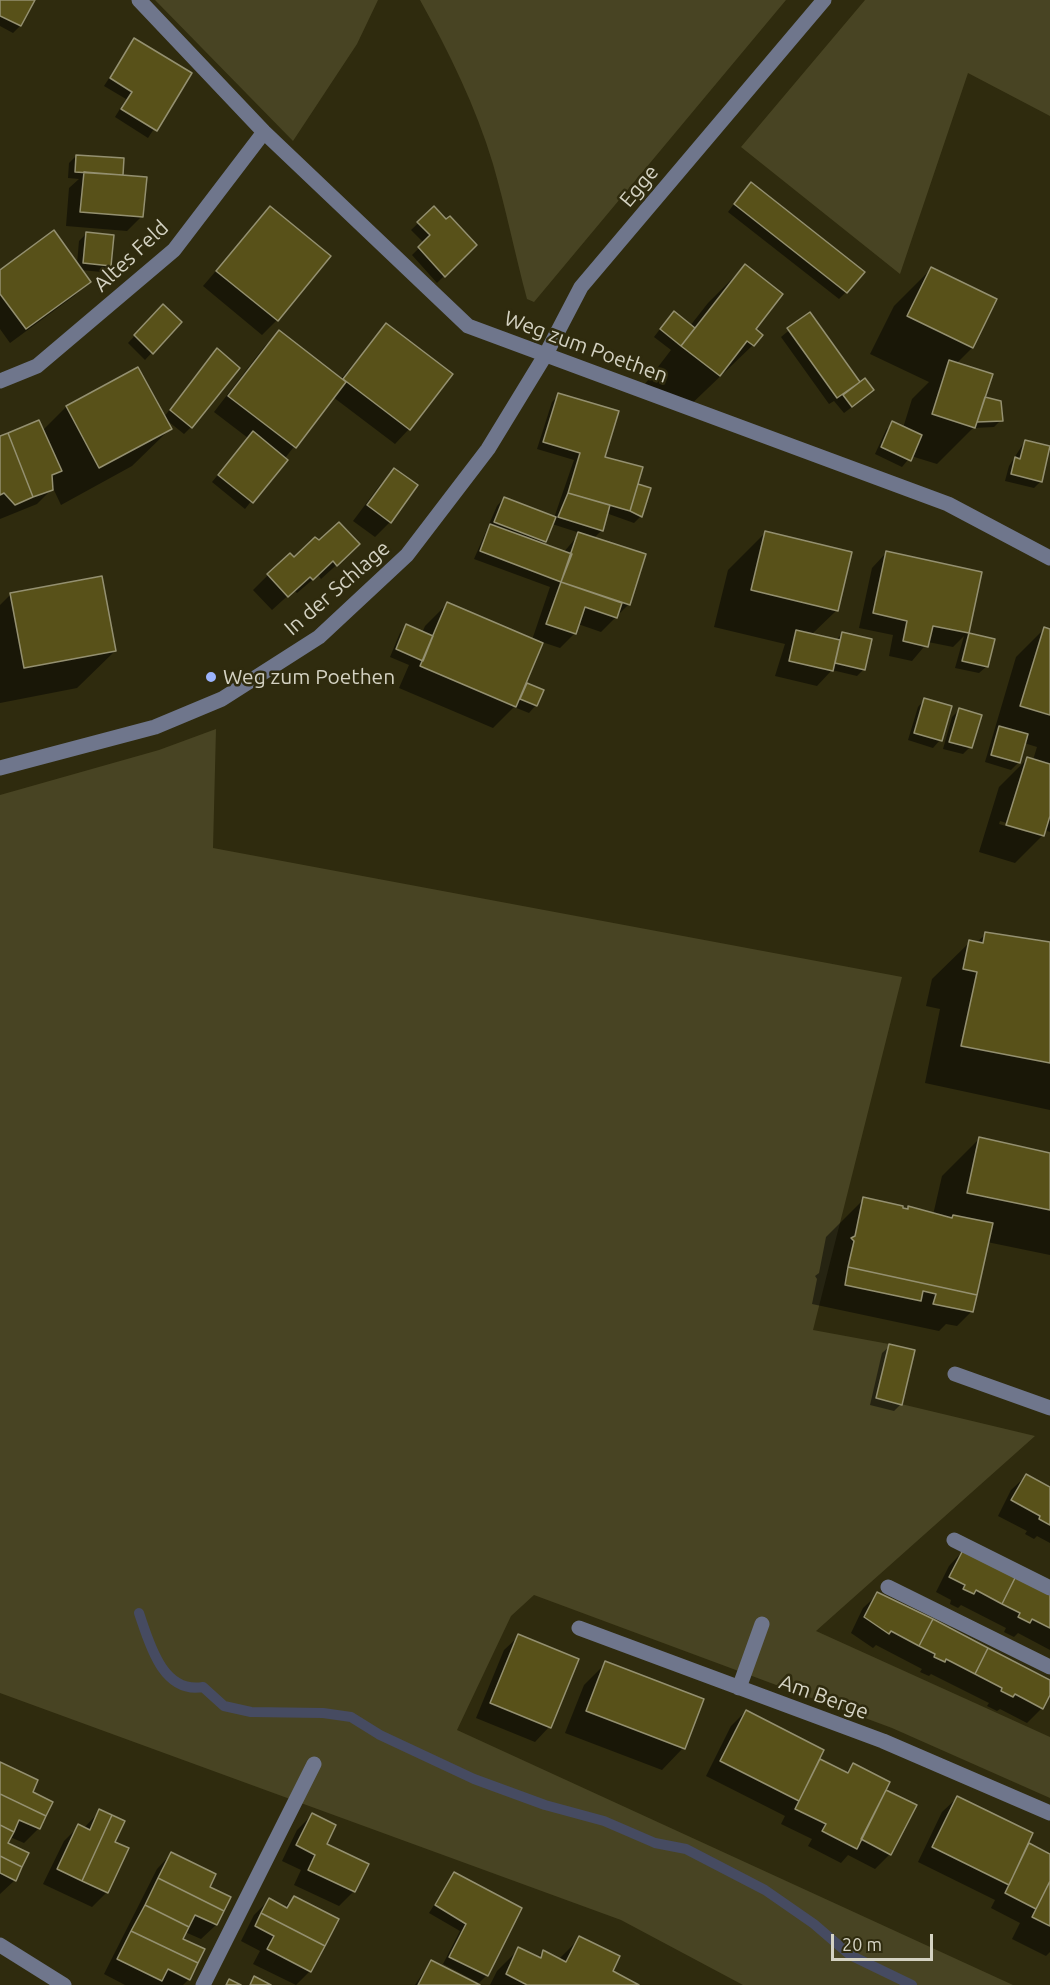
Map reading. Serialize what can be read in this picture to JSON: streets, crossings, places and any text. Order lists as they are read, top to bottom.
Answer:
{
  "streets": {
    "street": [
      "Egge",
      "Altes Feld",
      "Weg zum Poethen",
      "In der Schlage",
      "Am Berge"
    ]
  },
  "crossings": [
    ["Egge", "Weg zum Poethen"],
    ["Egge", "In der Schlage"],
    ["Altes Feld", "Weg zum Poethen"]
  ],
  "places": ["Weg zum Poethen"],
  "scale_bar": "20 m"
}
